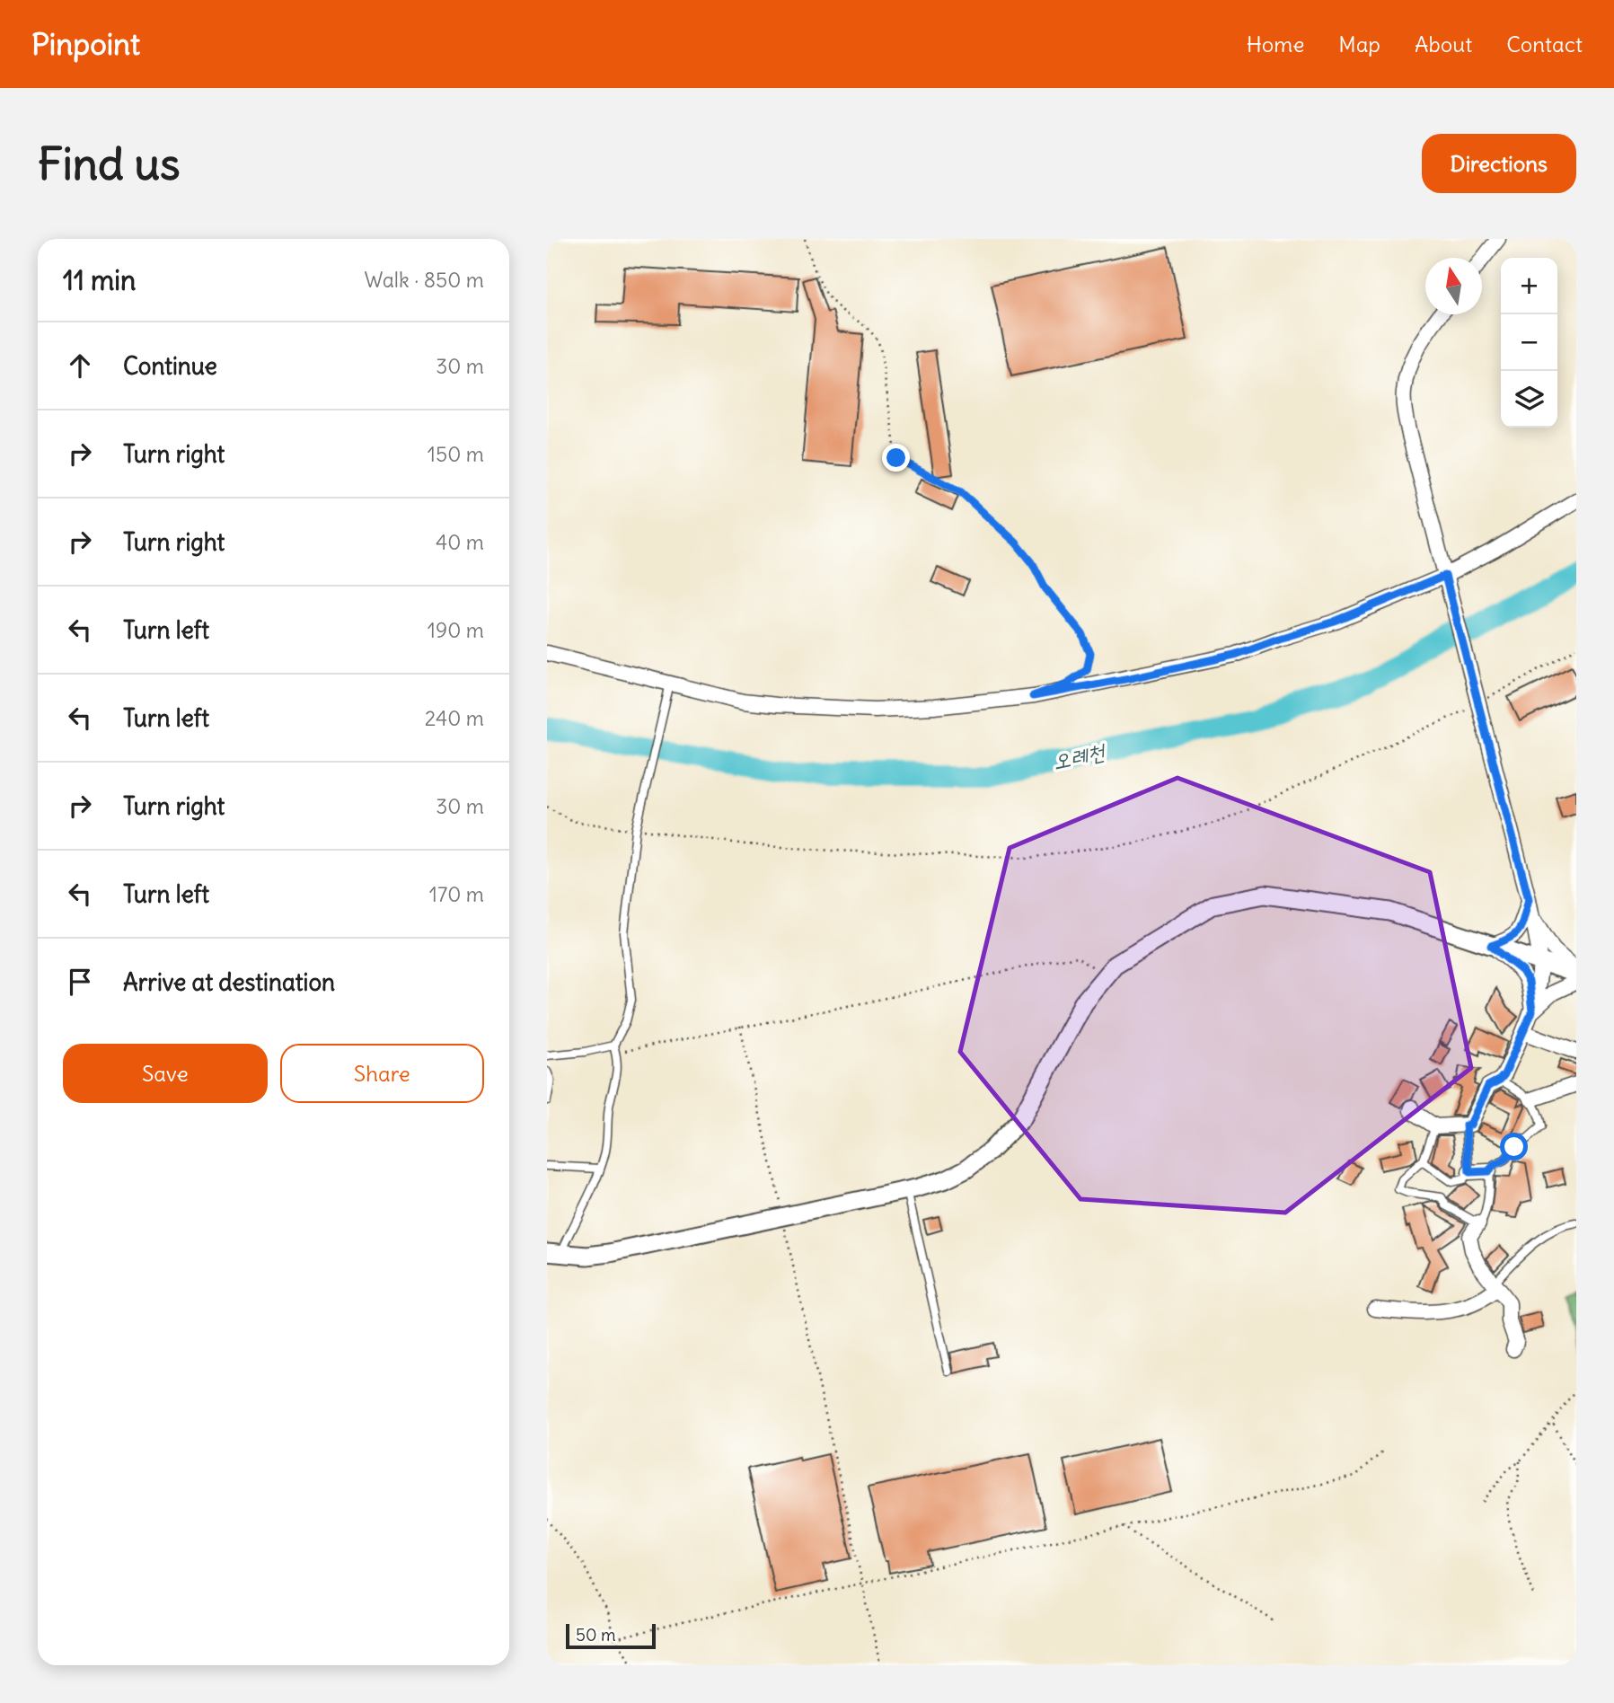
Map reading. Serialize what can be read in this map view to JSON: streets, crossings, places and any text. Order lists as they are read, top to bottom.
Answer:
{
  "water": ["오례천"],
  "scale_bar": "50 m",
  "north": "top",
  "page": {
    "header": "Pinpoint",
    "nav": [
      "Home",
      "Map",
      "About",
      "Contact"
    ],
    "buttons": [
      "Directions",
      ["Save", "Share"]
    ],
    "title": "Find us",
    "heading": ["11 min", "Walk · 850 m"],
    "map_buttons": ["+", "−"],
    "list": [
      ["Continue", "30 m"],
      ["Turn right", "150 m"],
      ["Turn right", "40 m"],
      ["Turn left", "190 m"],
      ["Turn left", "240 m"],
      ["Turn right", "30 m"],
      ["Turn left", "170 m"],
      "Arrive at destination"
    ],
    "scale": "50 m"
  }
}
